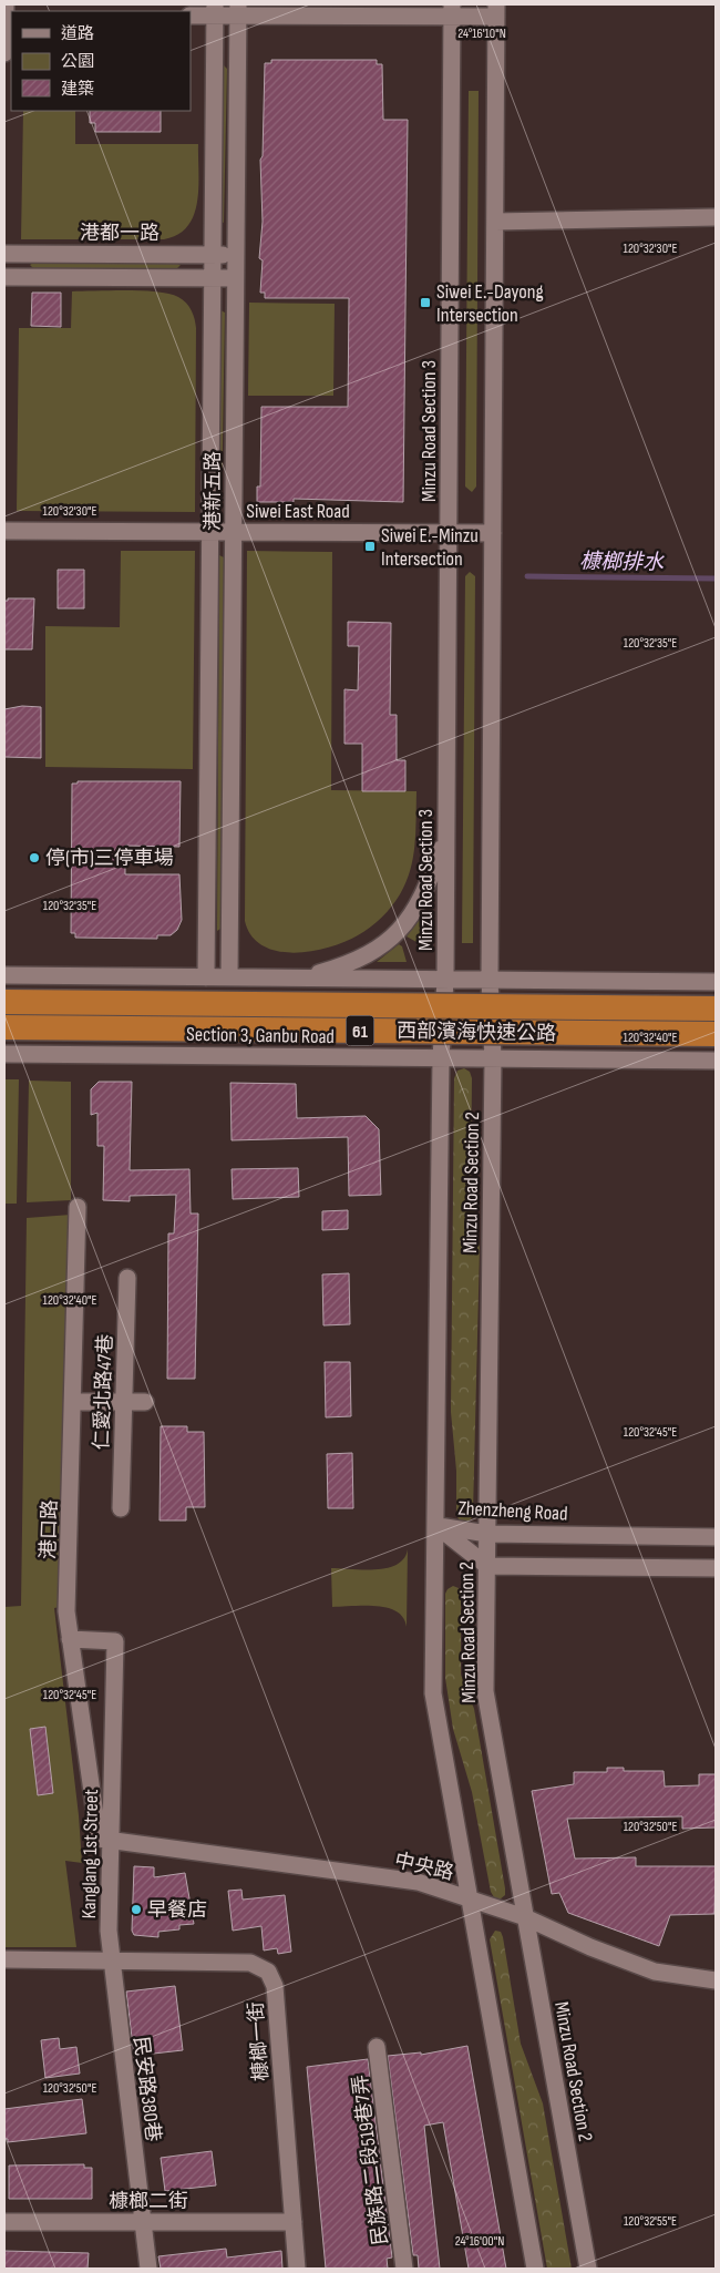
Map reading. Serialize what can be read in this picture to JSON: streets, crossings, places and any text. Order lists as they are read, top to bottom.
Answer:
{
  "streets": {
    "highway": ["61", "西部濱海快速公路"],
    "street": [
      "港都一路",
      "Minzu Road Section 3",
      "港新五路",
      "Siwei East Road",
      "Section 3, Ganbu Road",
      "Minzu Road Section 2",
      "仁愛北路47巷",
      "Zhenzheng Road",
      "港口路",
      "Kanglang 1st Street",
      "中央路",
      "槺榔一街",
      "民安路380巷",
      "民族路二段519巷7弄",
      "槺榔二街"
    ]
  },
  "crossings": [
    ["港都一路", "港新五路"],
    ["Minzu Road Section 3", "Siwei East Road"],
    ["Minzu Road Section 3", "Section 3, Ganbu Road"],
    ["Minzu Road Section 3", "Minzu Road Section 2"],
    ["港新五路", "Siwei East Road"],
    ["Section 3, Ganbu Road", "Minzu Road Section 2"],
    ["Minzu Road Section 2", "Zhenzheng Road"],
    ["Minzu Road Section 2", "中央路"],
    ["港口路", "Kanglang 1st Street"],
    ["港口路", "中央路"],
    ["Kanglang 1st Street", "中央路"],
    ["Kanglang 1st Street", "槺榔一街"],
    ["Kanglang 1st Street", "民安路380巷"],
    ["槺榔一街", "民安路380巷"],
    ["槺榔一街", "槺榔二街"],
    ["民安路380巷", "槺榔二街"]
  ],
  "water": ["槺榔排水"],
  "places": {
    "transit": ["Siwei E.-Dayong Intersection", "Siwei E.-Minzu Intersection"],
    "other": ["停(市)三停車場", "早餐店"]
  },
  "legend": ["道路", "公園", "建築"],
  "coordinates": [
    "24°16'10\"N",
    "120°32'30\"E",
    "120°32'35\"E",
    "120°32'40\"E",
    "120°32'45\"E",
    "120°32'50\"E",
    "120°32'55\"E",
    "24°16'00\"N"
  ]
}
